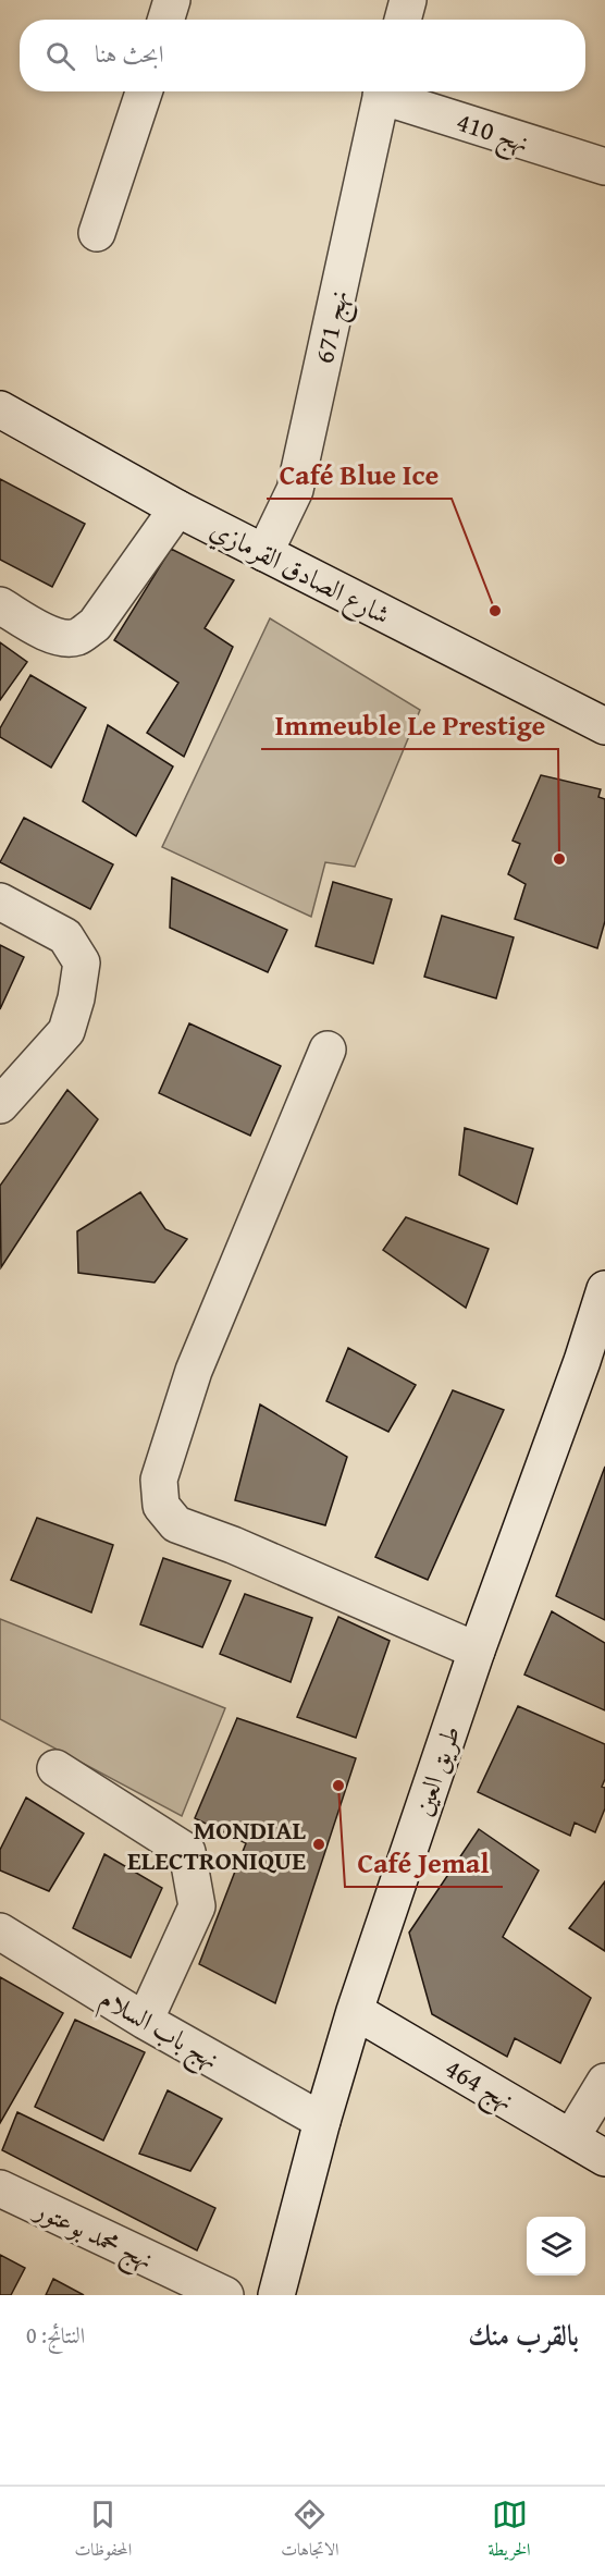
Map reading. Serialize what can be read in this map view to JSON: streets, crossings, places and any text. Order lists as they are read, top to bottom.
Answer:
{
  "streets": {
    "street": [
      "نهج 410",
      "نهج 671",
      "شارع الصادق القرمازي",
      "طريق العين",
      "نهج باب السلام",
      "نهج 464",
      "نهج محمد بوعتور"
    ]
  },
  "crossings": [
    ["نهج 671", "شارع الصادق القرمازي"],
    ["طريق العين", "نهج باب السلام"],
    ["طريق العين", "نهج 464"]
  ],
  "places": [
    "Café Blue Ice",
    "Immeuble Le Prestige",
    "Café Jemal",
    "MONDIAL ELECTRONIQUE"
  ],
  "page": {
    "search": "ابحث هنا",
    "heading": ["بالقرب منك", "النتائج: 0"],
    "nav": ["الخريطة", "الاتجاهات", "المحفوظات"]
  }
}
